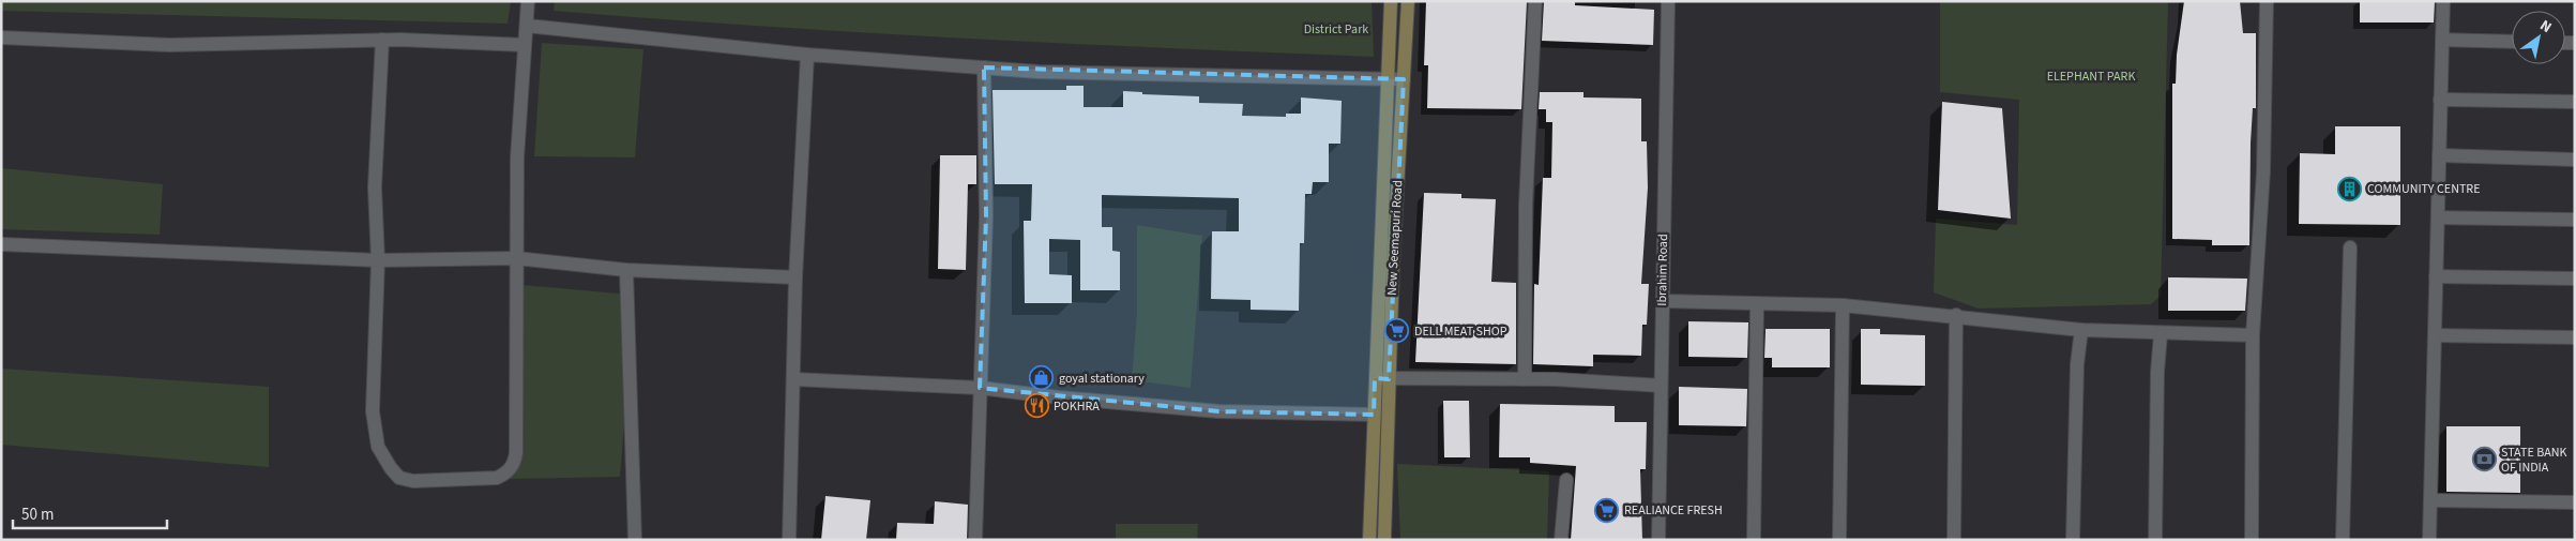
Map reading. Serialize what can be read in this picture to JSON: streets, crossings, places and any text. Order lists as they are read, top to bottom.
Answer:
{
  "streets": {
    "main road": ["New Seemapuri Road"],
    "street": ["Ibrahim Road"]
  },
  "parks": ["District Park", "ELEPHANT PARK"],
  "places": {
    "building": ["COMMUNITY CENTRE"],
    "supermarket": ["DELL MEAT SHOP", "REALIANCE FRESH"],
    "shop": ["goyal stationary"],
    "restaurant": ["POKHRA"],
    "bank": ["STATE BANK OF INDIA"]
  },
  "scale_bar": "50 m",
  "north": "top right"
}
